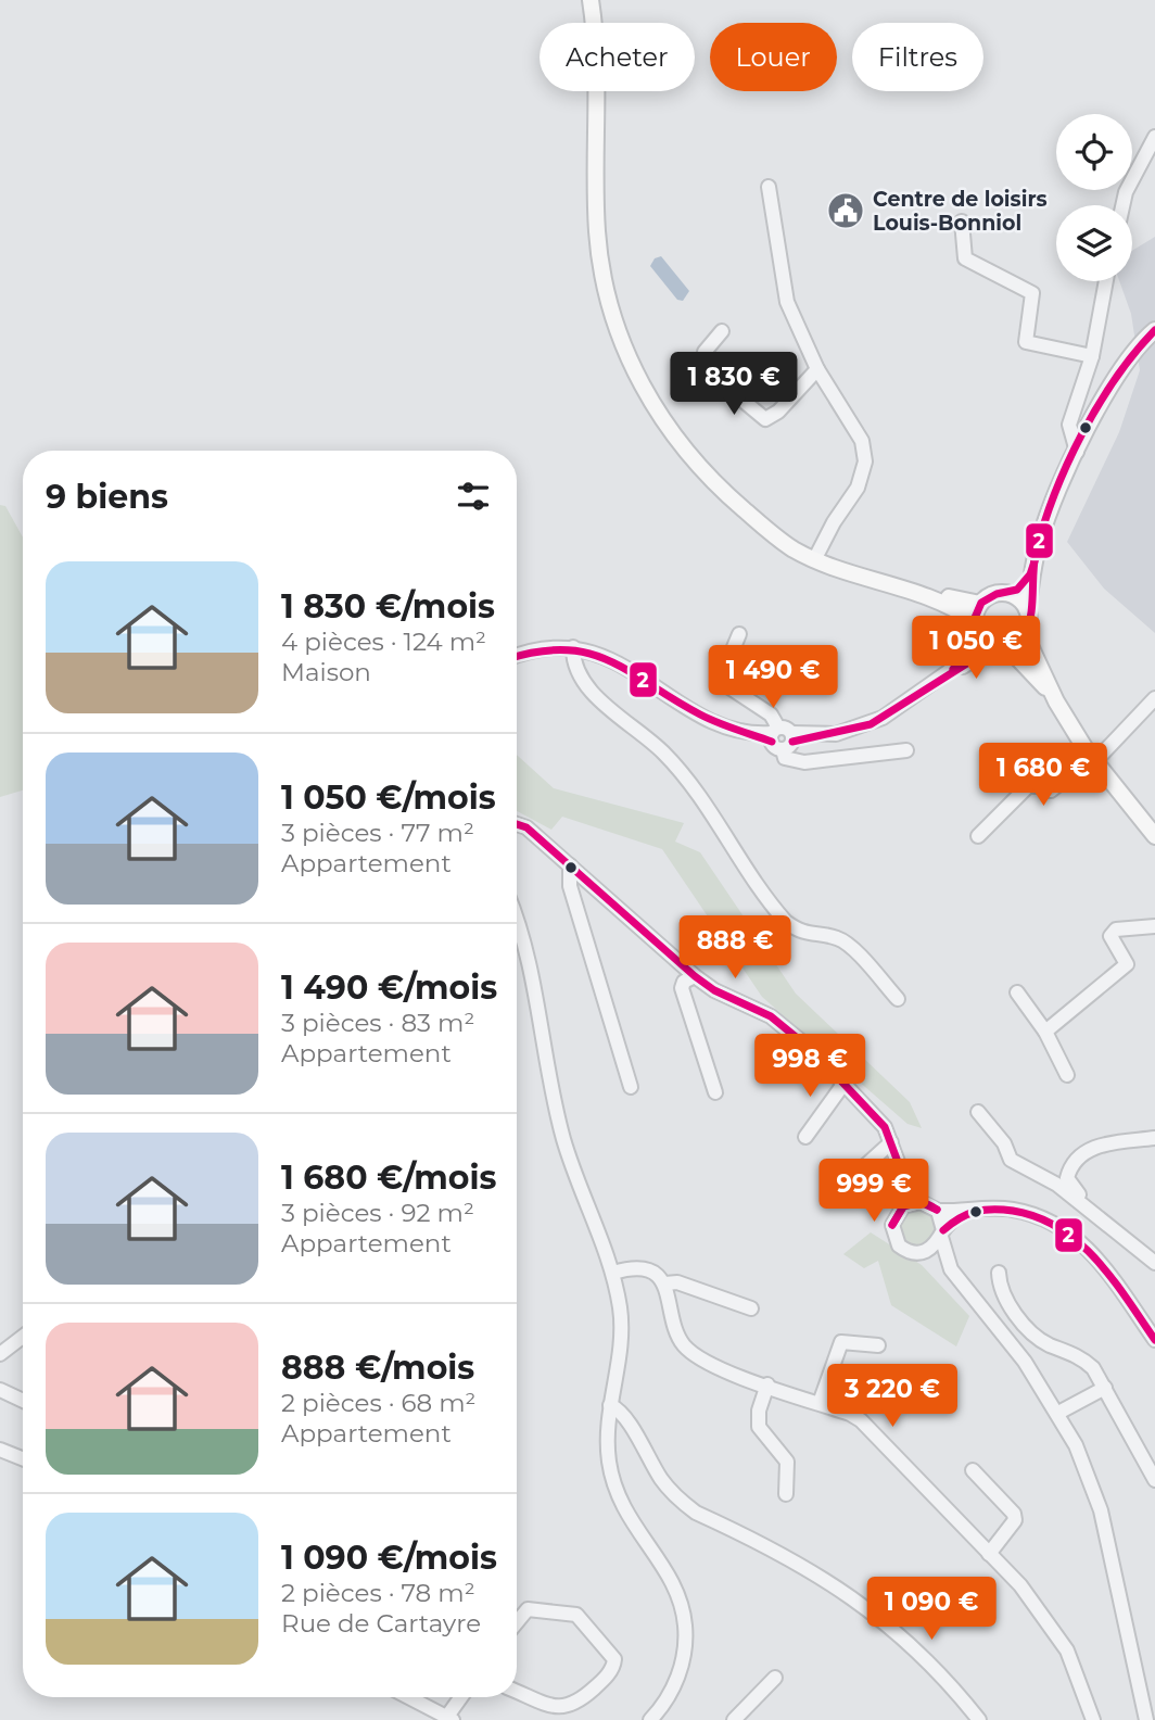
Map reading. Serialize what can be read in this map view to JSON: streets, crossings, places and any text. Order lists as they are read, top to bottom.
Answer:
{
  "places": {
    "public building": ["Centre de loisirs Louis-Bonniol"]
  },
  "lines": ["transit line 2"],
  "page": {
    "chip": ["Acheter", "Louer", "Filtres"],
    "price": [
      "1 830 €",
      "1 050 €",
      "1 490 €",
      "1 680 €",
      "888 €",
      "998 €",
      "999 €",
      "3 220 €",
      "1 090 €"
    ],
    "heading": "9 biens",
    "list": [
      {
        "name": "1 830 €/mois",
        "note": "4 pièces · 124 m² · Maison"
      },
      {
        "name": "1 050 €/mois",
        "note": "3 pièces · 77 m² · Appartement"
      },
      {
        "name": "1 490 €/mois",
        "note": "3 pièces · 83 m² · Appartement"
      },
      {
        "name": "1 680 €/mois",
        "note": "3 pièces · 92 m² · Appartement"
      },
      {
        "name": "888 €/mois",
        "note": "2 pièces · 68 m² · Appartement"
      },
      {
        "name": "1 090 €/mois",
        "note": "2 pièces · 78 m² · Rue de Cartayre"
      }
    ]
  }
}
